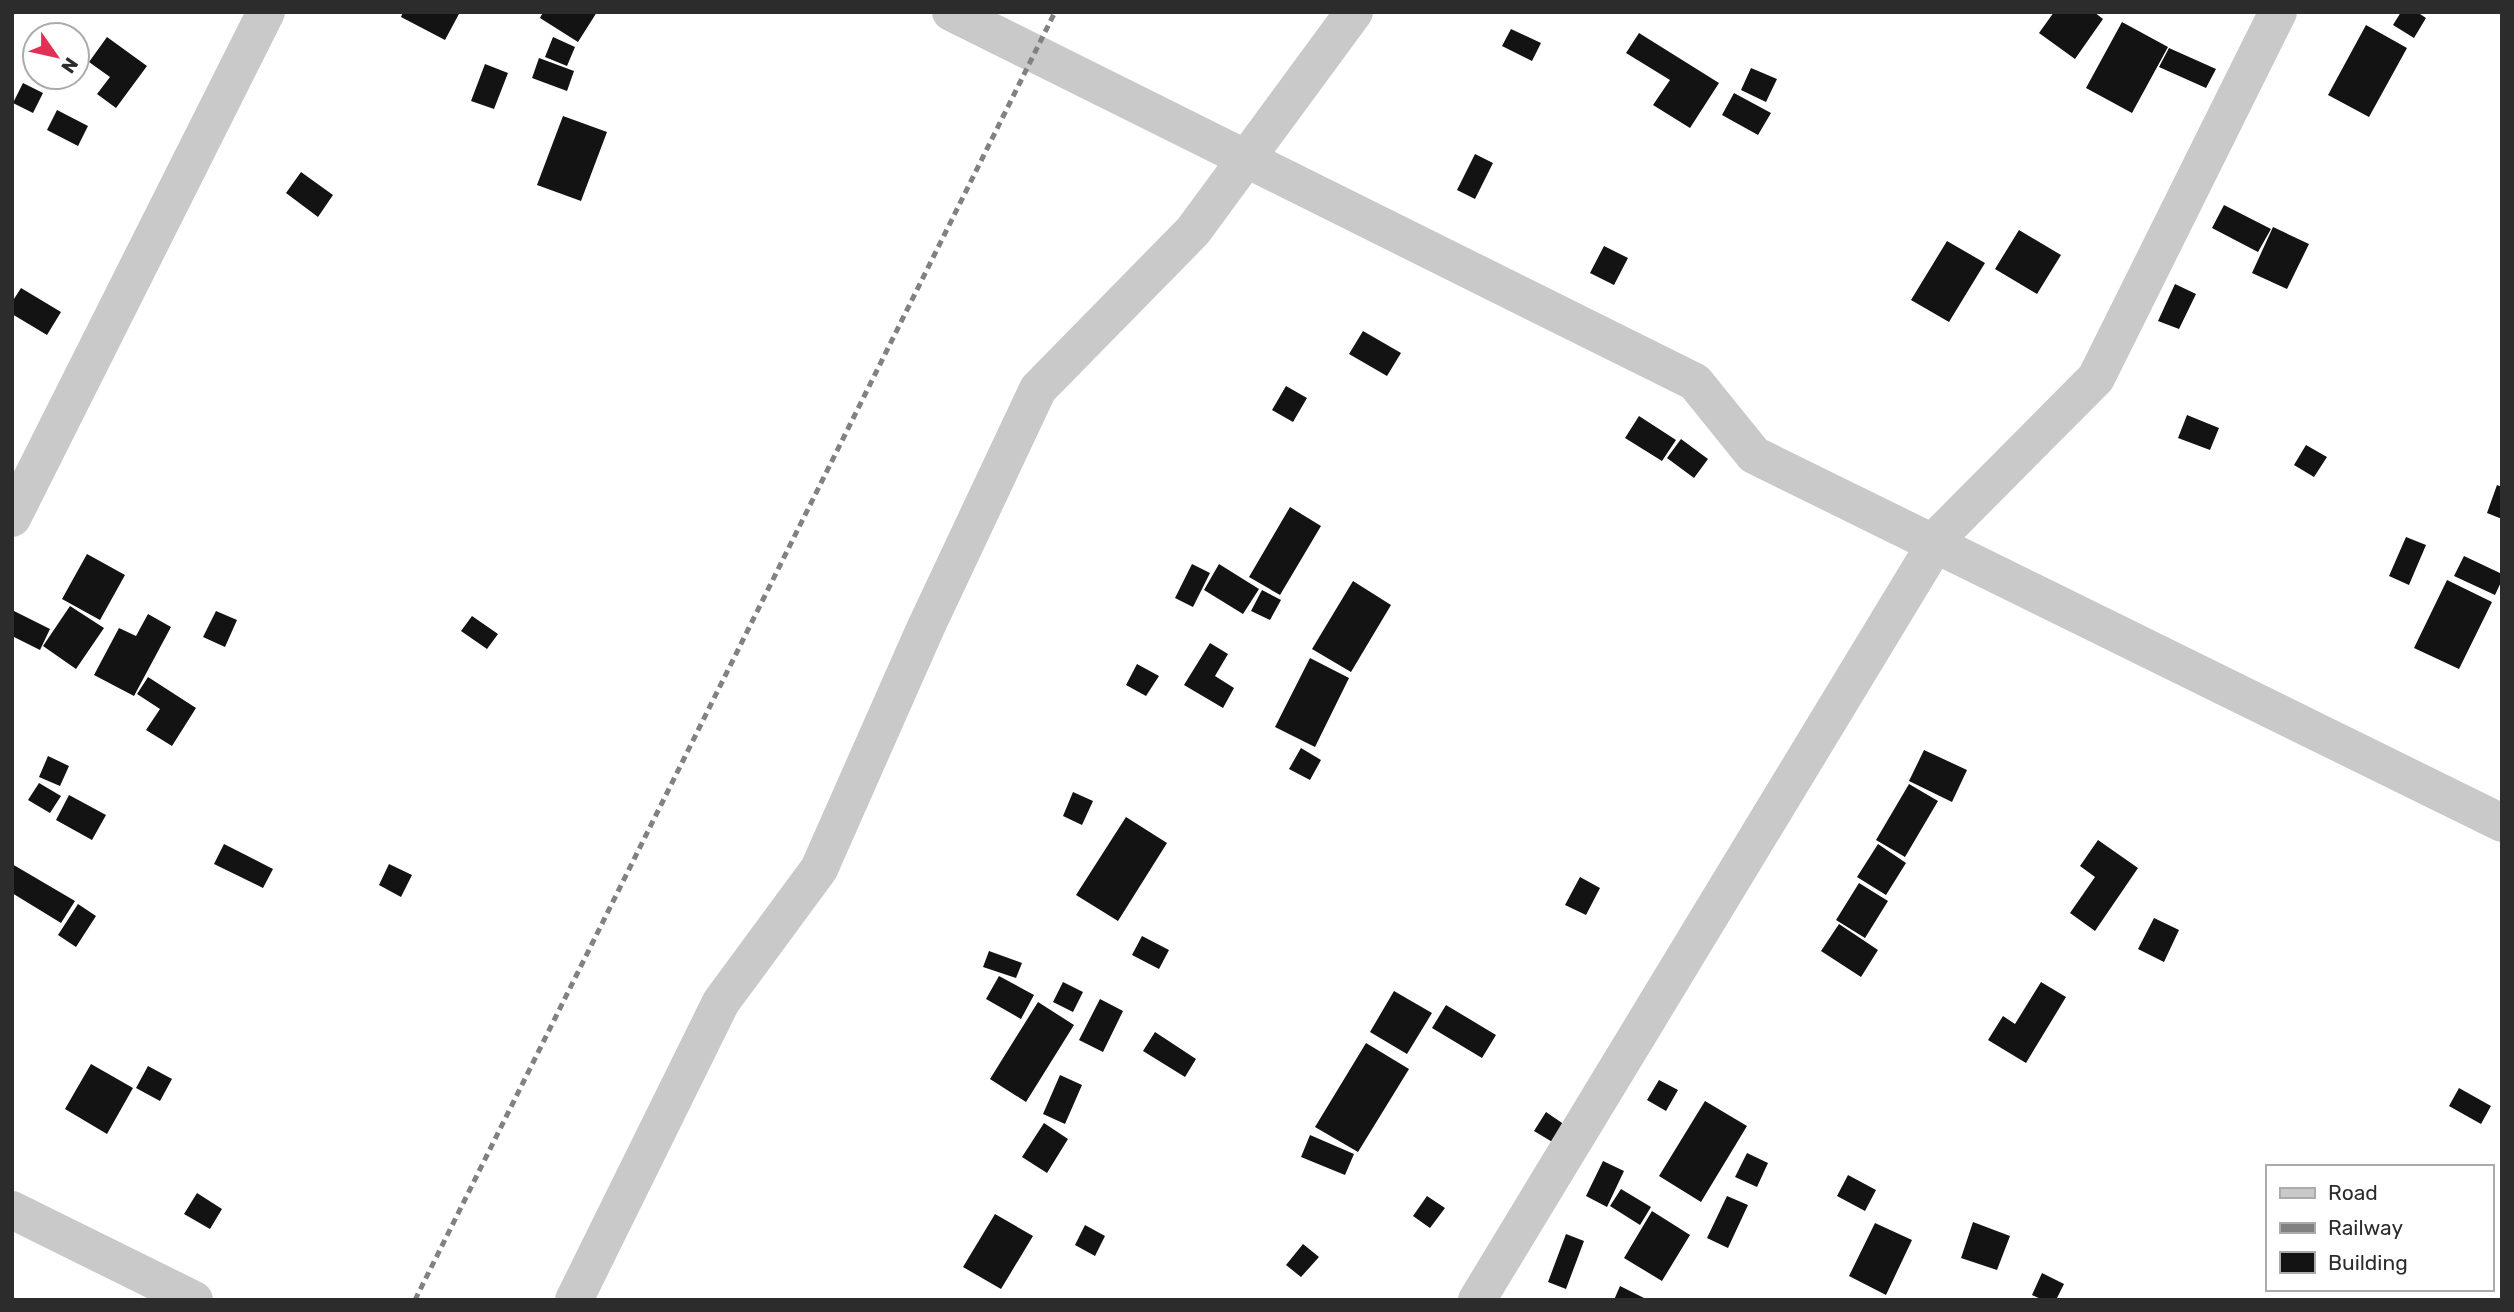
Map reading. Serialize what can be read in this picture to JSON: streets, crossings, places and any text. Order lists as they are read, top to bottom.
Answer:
{
  "legend": ["Road", "Railway", "Building"],
  "north": "bottom right"
}
